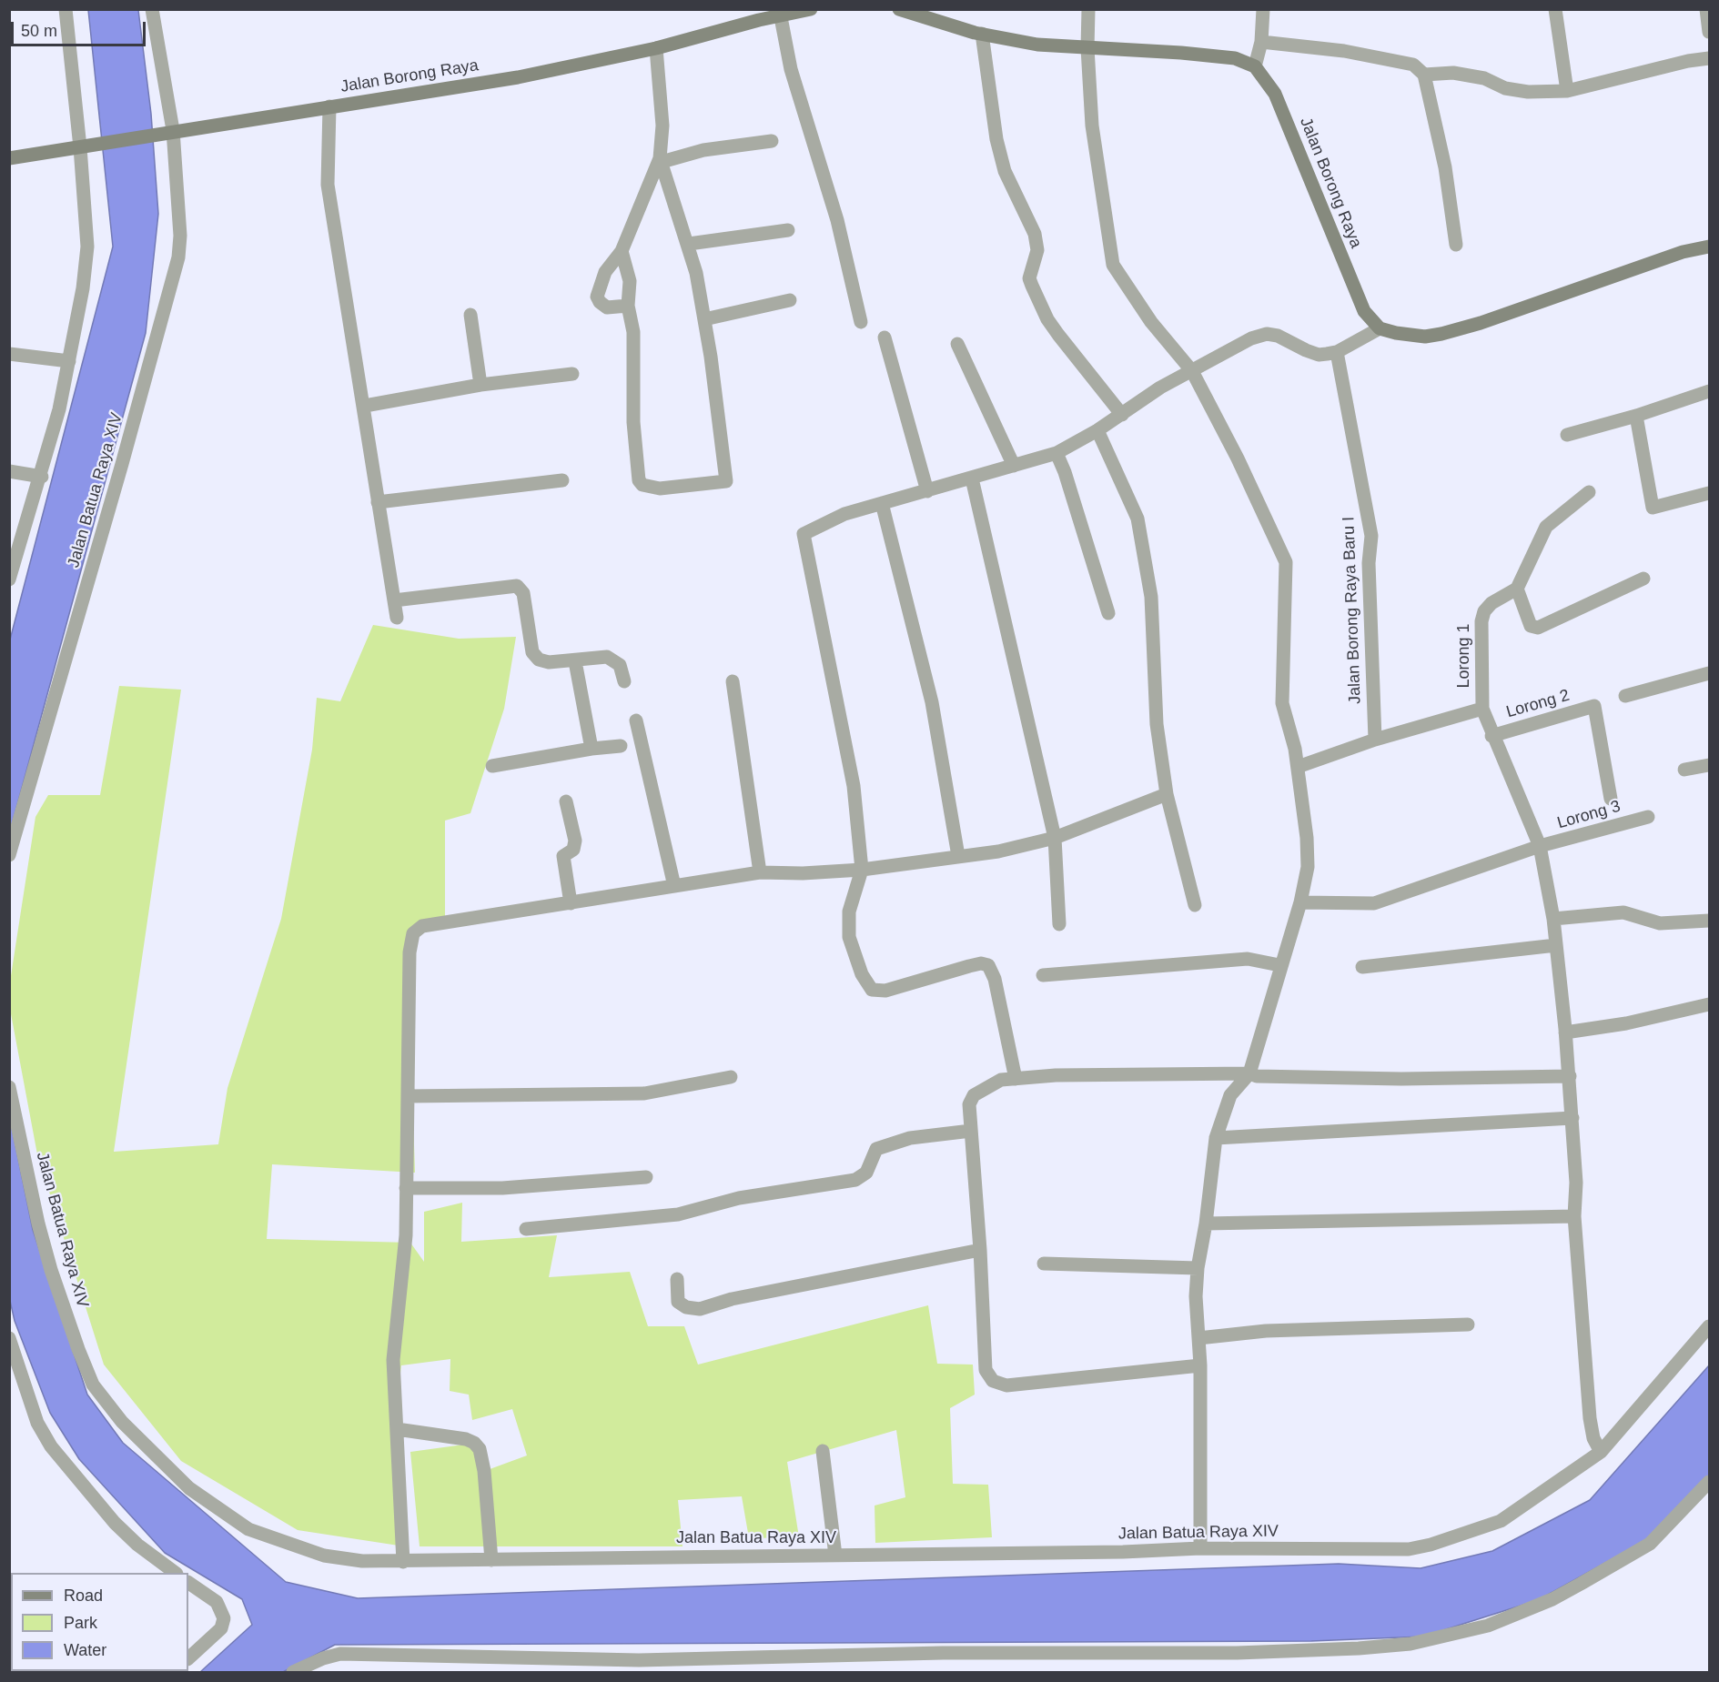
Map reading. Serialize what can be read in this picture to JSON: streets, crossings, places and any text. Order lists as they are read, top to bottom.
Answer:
{
  "streets": {
    "main road": ["Jalan Borong Raya"],
    "street": [
      "Jalan Batua Raya XIV",
      "Jalan Borong Raya Baru I",
      "Lorong 1",
      "Lorong 2",
      "Lorong 3"
    ]
  },
  "crossings": [
    ["Jalan Borong Raya", "Jalan Batua Raya XIV"]
  ],
  "legend": ["Road", "Park", "Water"],
  "scale_bar": "50 m"
}
